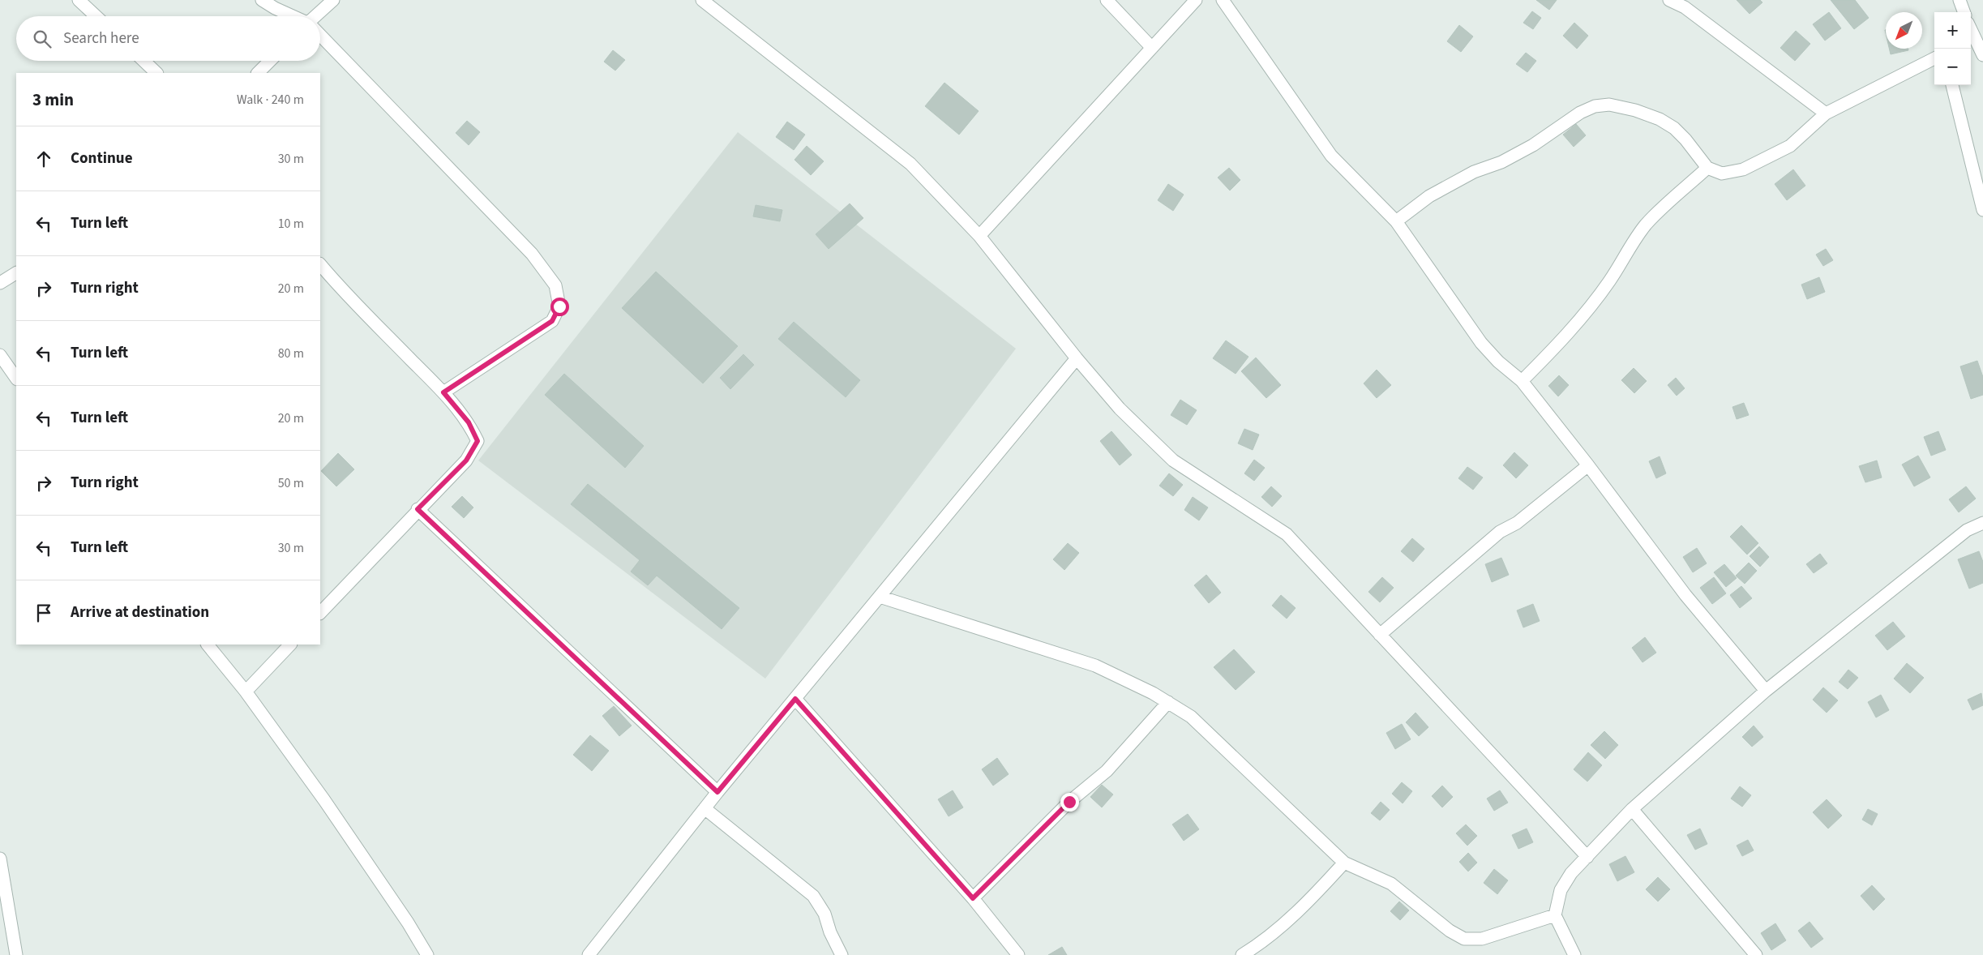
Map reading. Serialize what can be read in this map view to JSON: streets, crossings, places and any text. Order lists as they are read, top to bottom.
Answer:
{
  "north": "bottom left",
  "page": {
    "map_buttons": ["+", "−"],
    "search": "Search here",
    "heading": ["3 min", "Walk · 240 m"],
    "list": [
      ["Continue", "30 m"],
      ["Turn left", "10 m"],
      ["Turn right", "20 m"],
      ["Turn left", "80 m"],
      ["Turn left", "20 m"],
      ["Turn right", "50 m"],
      ["Turn left", "30 m"],
      "Arrive at destination"
    ]
  }
}
